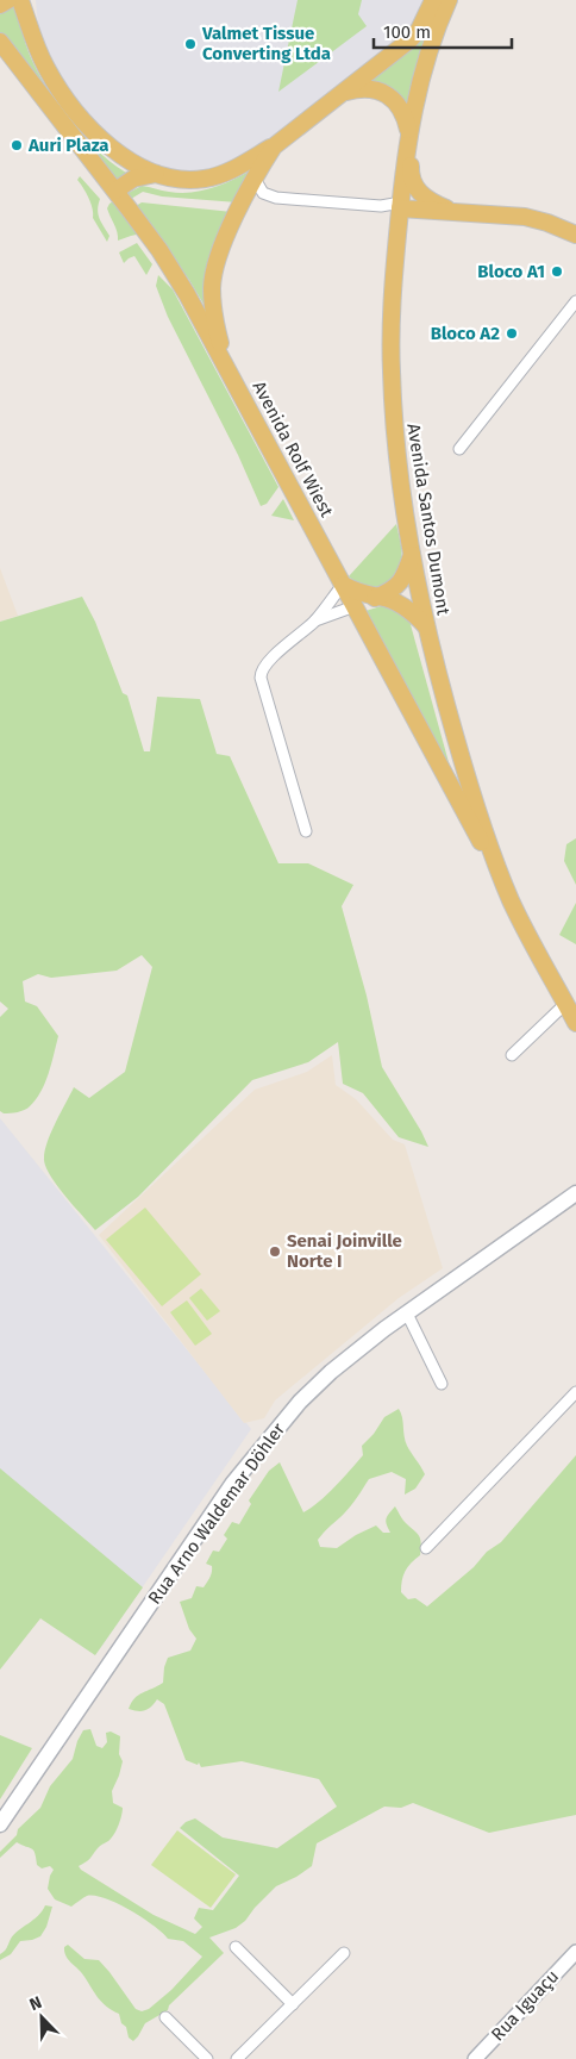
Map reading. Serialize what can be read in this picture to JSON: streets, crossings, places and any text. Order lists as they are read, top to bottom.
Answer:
{
  "streets": {
    "main road": ["Avenida Rolf Wiest", "Avenida Santos Dumont", "Rua Arno Waldemar Döhler"],
    "street": ["Rua Iguaçu"]
  },
  "crossings": [
    ["Avenida Rolf Wiest", "Avenida Santos Dumont"]
  ],
  "places": [
    "Valmet Tissue Converting Ltda",
    "Auri Plaza",
    "Bloco A1",
    "Bloco A2",
    "Senai Joinville Norte I"
  ],
  "scale_bar": "100 m",
  "north": "top left"
}
